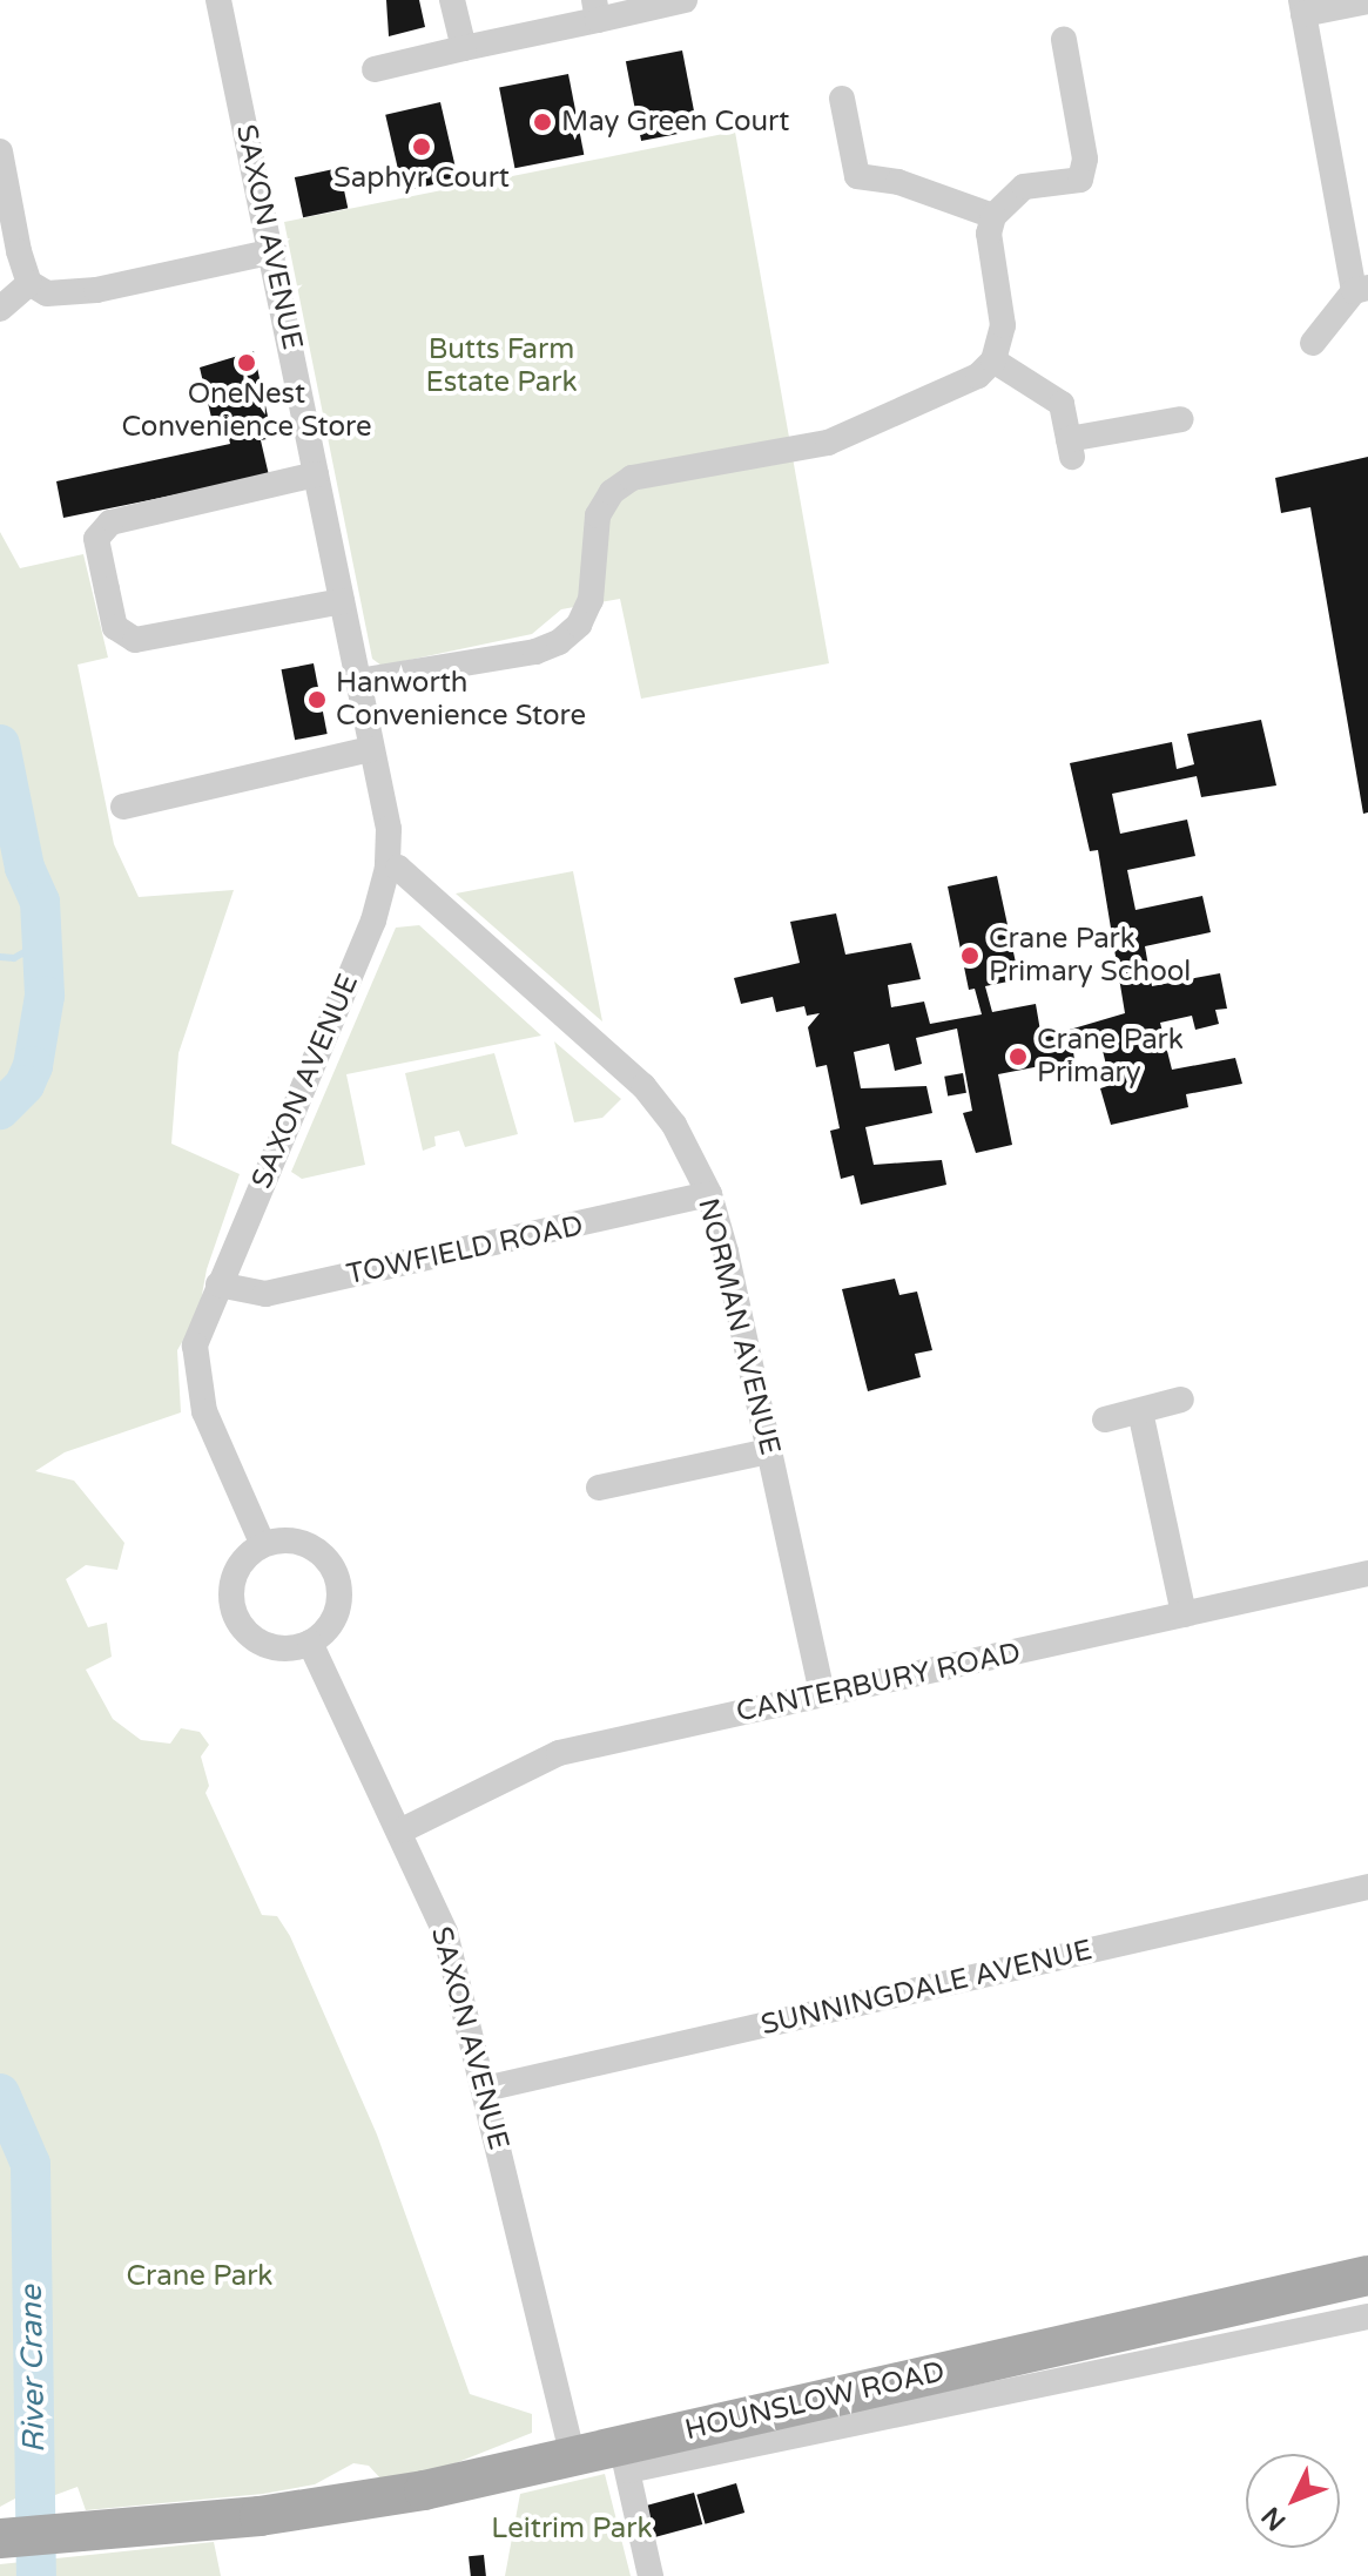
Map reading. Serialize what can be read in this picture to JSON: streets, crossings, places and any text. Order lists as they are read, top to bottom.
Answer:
{
  "streets": {
    "main road": ["HOUNSLOW ROAD"],
    "street": [
      "SAXON AVENUE",
      "TOWFIELD ROAD",
      "NORMAN AVENUE",
      "CANTERBURY ROAD",
      "SUNNINGDALE AVENUE"
    ]
  },
  "crossings": [
    ["SAXON AVENUE", "TOWFIELD ROAD"],
    ["SAXON AVENUE", "NORMAN AVENUE"],
    ["SAXON AVENUE", "CANTERBURY ROAD"],
    ["SAXON AVENUE", "SUNNINGDALE AVENUE"],
    ["SAXON AVENUE", "HOUNSLOW ROAD"],
    ["TOWFIELD ROAD", "NORMAN AVENUE"],
    ["NORMAN AVENUE", "CANTERBURY ROAD"]
  ],
  "water": ["River Crane"],
  "parks": ["Butts Farm Estate Park", "Crane Park", "Leitrim Park"],
  "places": [
    "May Green Court",
    "Saphyr Court",
    "OneNest Convenience Store",
    "Hanworth Convenience Store",
    "Crane Park Primary School",
    "Crane Park Primary"
  ],
  "north": "bottom left"
}
